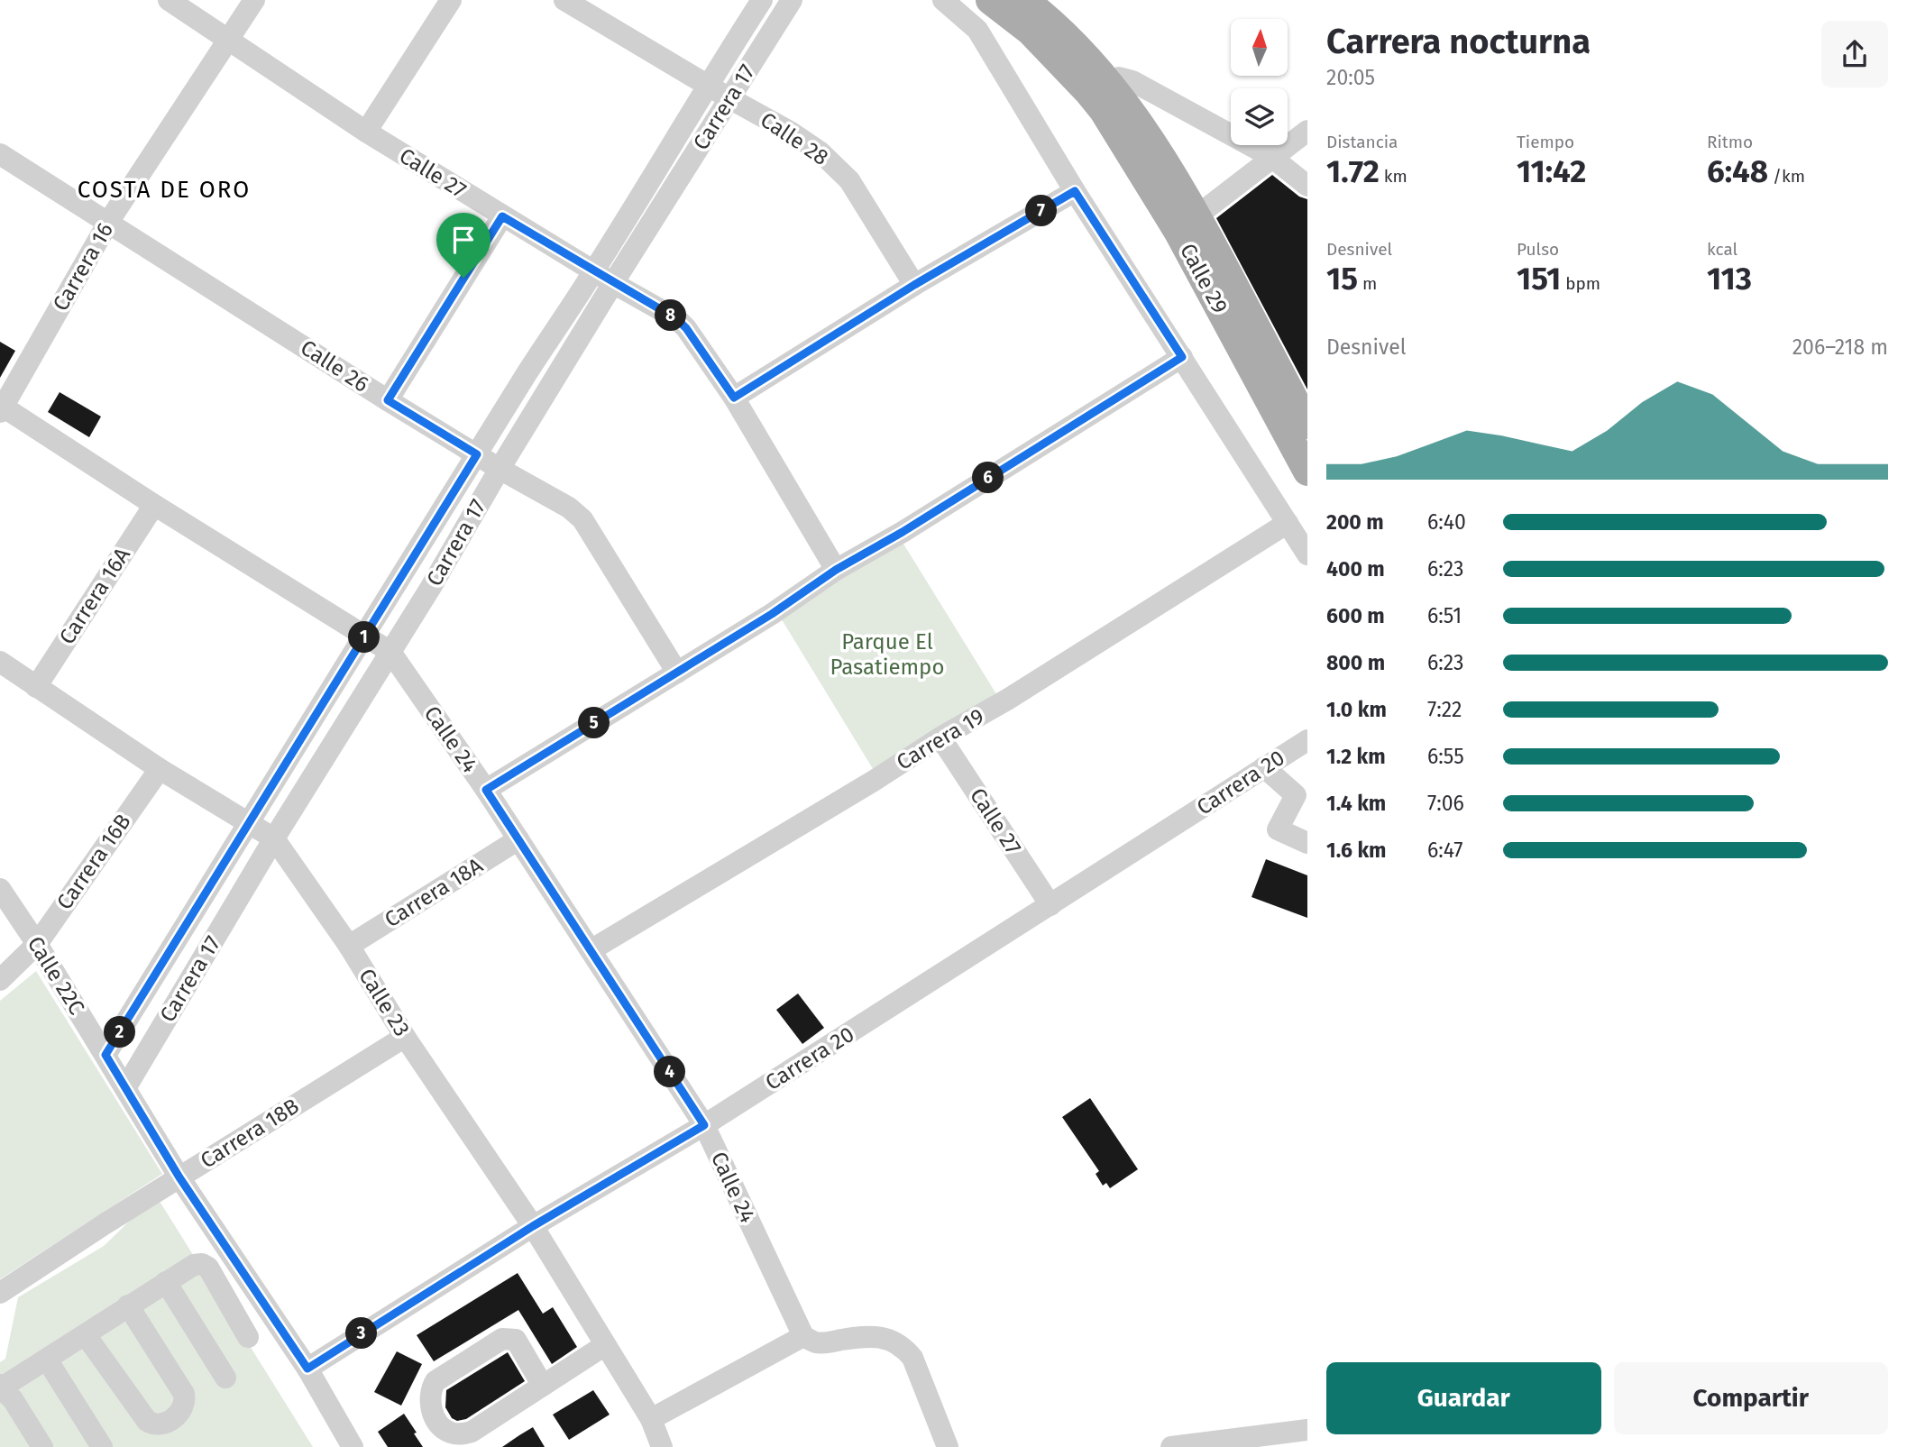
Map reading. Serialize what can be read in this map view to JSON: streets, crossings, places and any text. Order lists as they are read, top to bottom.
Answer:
{
  "streets": {
    "main road": ["Calle 29"],
    "street": [
      "Carrera 17",
      "Calle 28",
      "Calle 27",
      "Carrera 16",
      "Calle 26",
      "Carrera 16A",
      "Calle 24",
      "Carrera 19",
      "Carrera 20",
      "Carrera 16B",
      "Carrera 18A",
      "Calle 22C",
      "Calle 23",
      "Carrera 18B"
    ]
  },
  "crossings": [
    ["Carrera 17", "Calle 28"],
    ["Carrera 17", "Calle 27"],
    ["Carrera 17", "Calle 26"],
    ["Carrera 17", "Calle 24"],
    ["Carrera 17", "Calle 22C"],
    ["Carrera 17", "Calle 23"],
    ["Calle 27", "Carrera 16"],
    ["Calle 27", "Carrera 19"],
    ["Calle 27", "Carrera 20"],
    ["Carrera 16", "Calle 26"],
    ["Carrera 16", "Calle 24"],
    ["Carrera 16A", "Calle 24"],
    ["Carrera 16A", "Calle 23"],
    ["Calle 24", "Carrera 19"],
    ["Calle 24", "Carrera 20"],
    ["Calle 24", "Carrera 18A"],
    ["Carrera 20", "Calle 22C"],
    ["Carrera 20", "Calle 23"],
    ["Carrera 16B", "Calle 22C"],
    ["Carrera 16B", "Calle 23"],
    ["Carrera 18A", "Calle 23"],
    ["Calle 22C", "Carrera 18B"],
    ["Calle 23", "Carrera 18B"]
  ],
  "districts": ["COSTA DE ORO"],
  "parks": ["Parque El Pasatiempo"],
  "north": "top",
  "page": {
    "heading": ["Carrera nocturna", "20:05"],
    "stats": [
      ["Distancia", "1.72 km"],
      ["Tiempo", "11:42"],
      ["Ritmo", "6:48 /km"],
      ["Desnivel", "15 m"],
      ["Pulso", "151 bpm"],
      ["kcal", "113"]
    ],
    "pins": [
      "7",
      "8",
      "6",
      "1",
      "5",
      "2",
      "4",
      "3"
    ],
    "chart": ["Desnivel", "206–218 m"],
    "list": [
      {
        "name": "200 m",
        "note": "6:40"
      },
      {
        "name": "400 m",
        "note": "6:23"
      },
      {
        "name": "600 m",
        "note": "6:51"
      },
      {
        "name": "800 m",
        "note": "6:23"
      },
      {
        "name": "1.0 km",
        "note": "7:22"
      },
      {
        "name": "1.2 km",
        "note": "6:55"
      },
      {
        "name": "1.4 km",
        "note": "7:06"
      },
      {
        "name": "1.6 km",
        "note": "6:47"
      }
    ],
    "buttons": ["Guardar", "Compartir"]
  }
}
